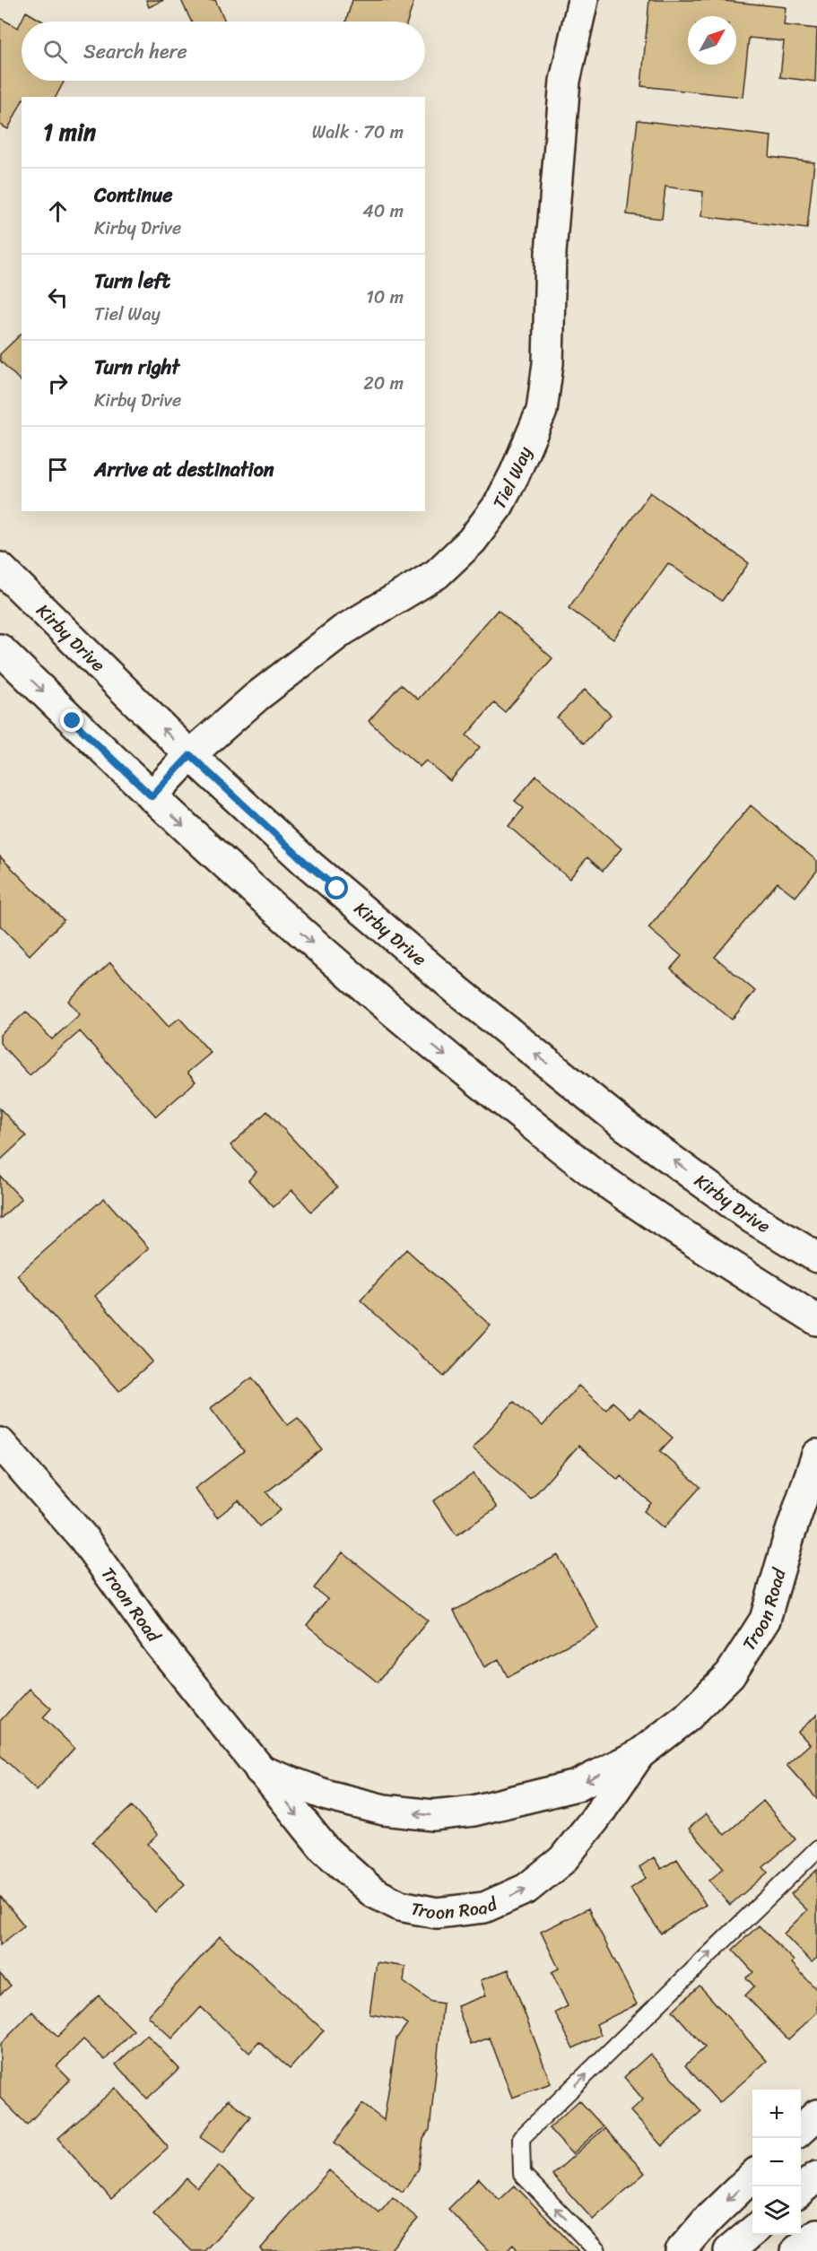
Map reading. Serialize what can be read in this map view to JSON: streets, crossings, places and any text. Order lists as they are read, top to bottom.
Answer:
{
  "streets": {
    "street": ["Tiel Way", "Kirby Drive", "Troon Road"]
  },
  "crossings": [
    ["Tiel Way", "Kirby Drive"]
  ],
  "north": "top right",
  "page": {
    "search": "Search here",
    "heading": ["1 min", "Walk · 70 m"],
    "list": [
      ["Continue", "Kirby Drive", "40 m"],
      ["Turn left", "Tiel Way", "10 m"],
      ["Turn right", "Kirby Drive", "20 m"],
      "Arrive at destination"
    ],
    "map_buttons": ["+", "−"]
  }
}
